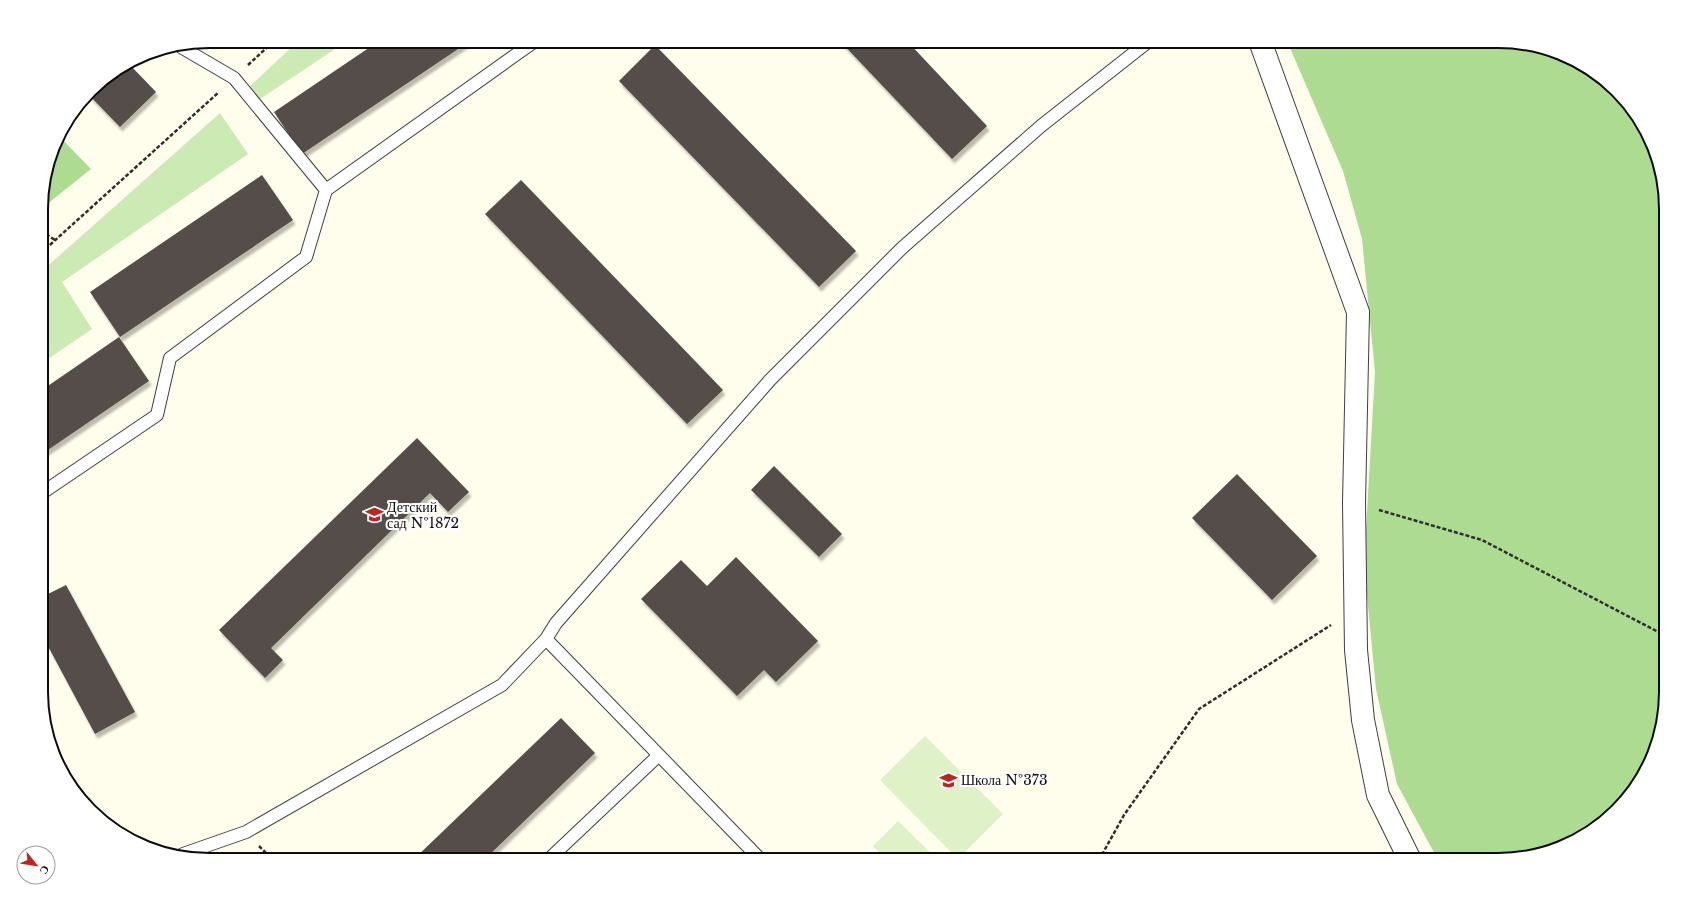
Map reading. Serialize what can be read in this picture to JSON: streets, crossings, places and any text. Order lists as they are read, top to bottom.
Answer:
{
  "places": {
    "school or university": ["Детский сад №1872", "Школа №373"]
  },
  "north": "bottom right"
}
